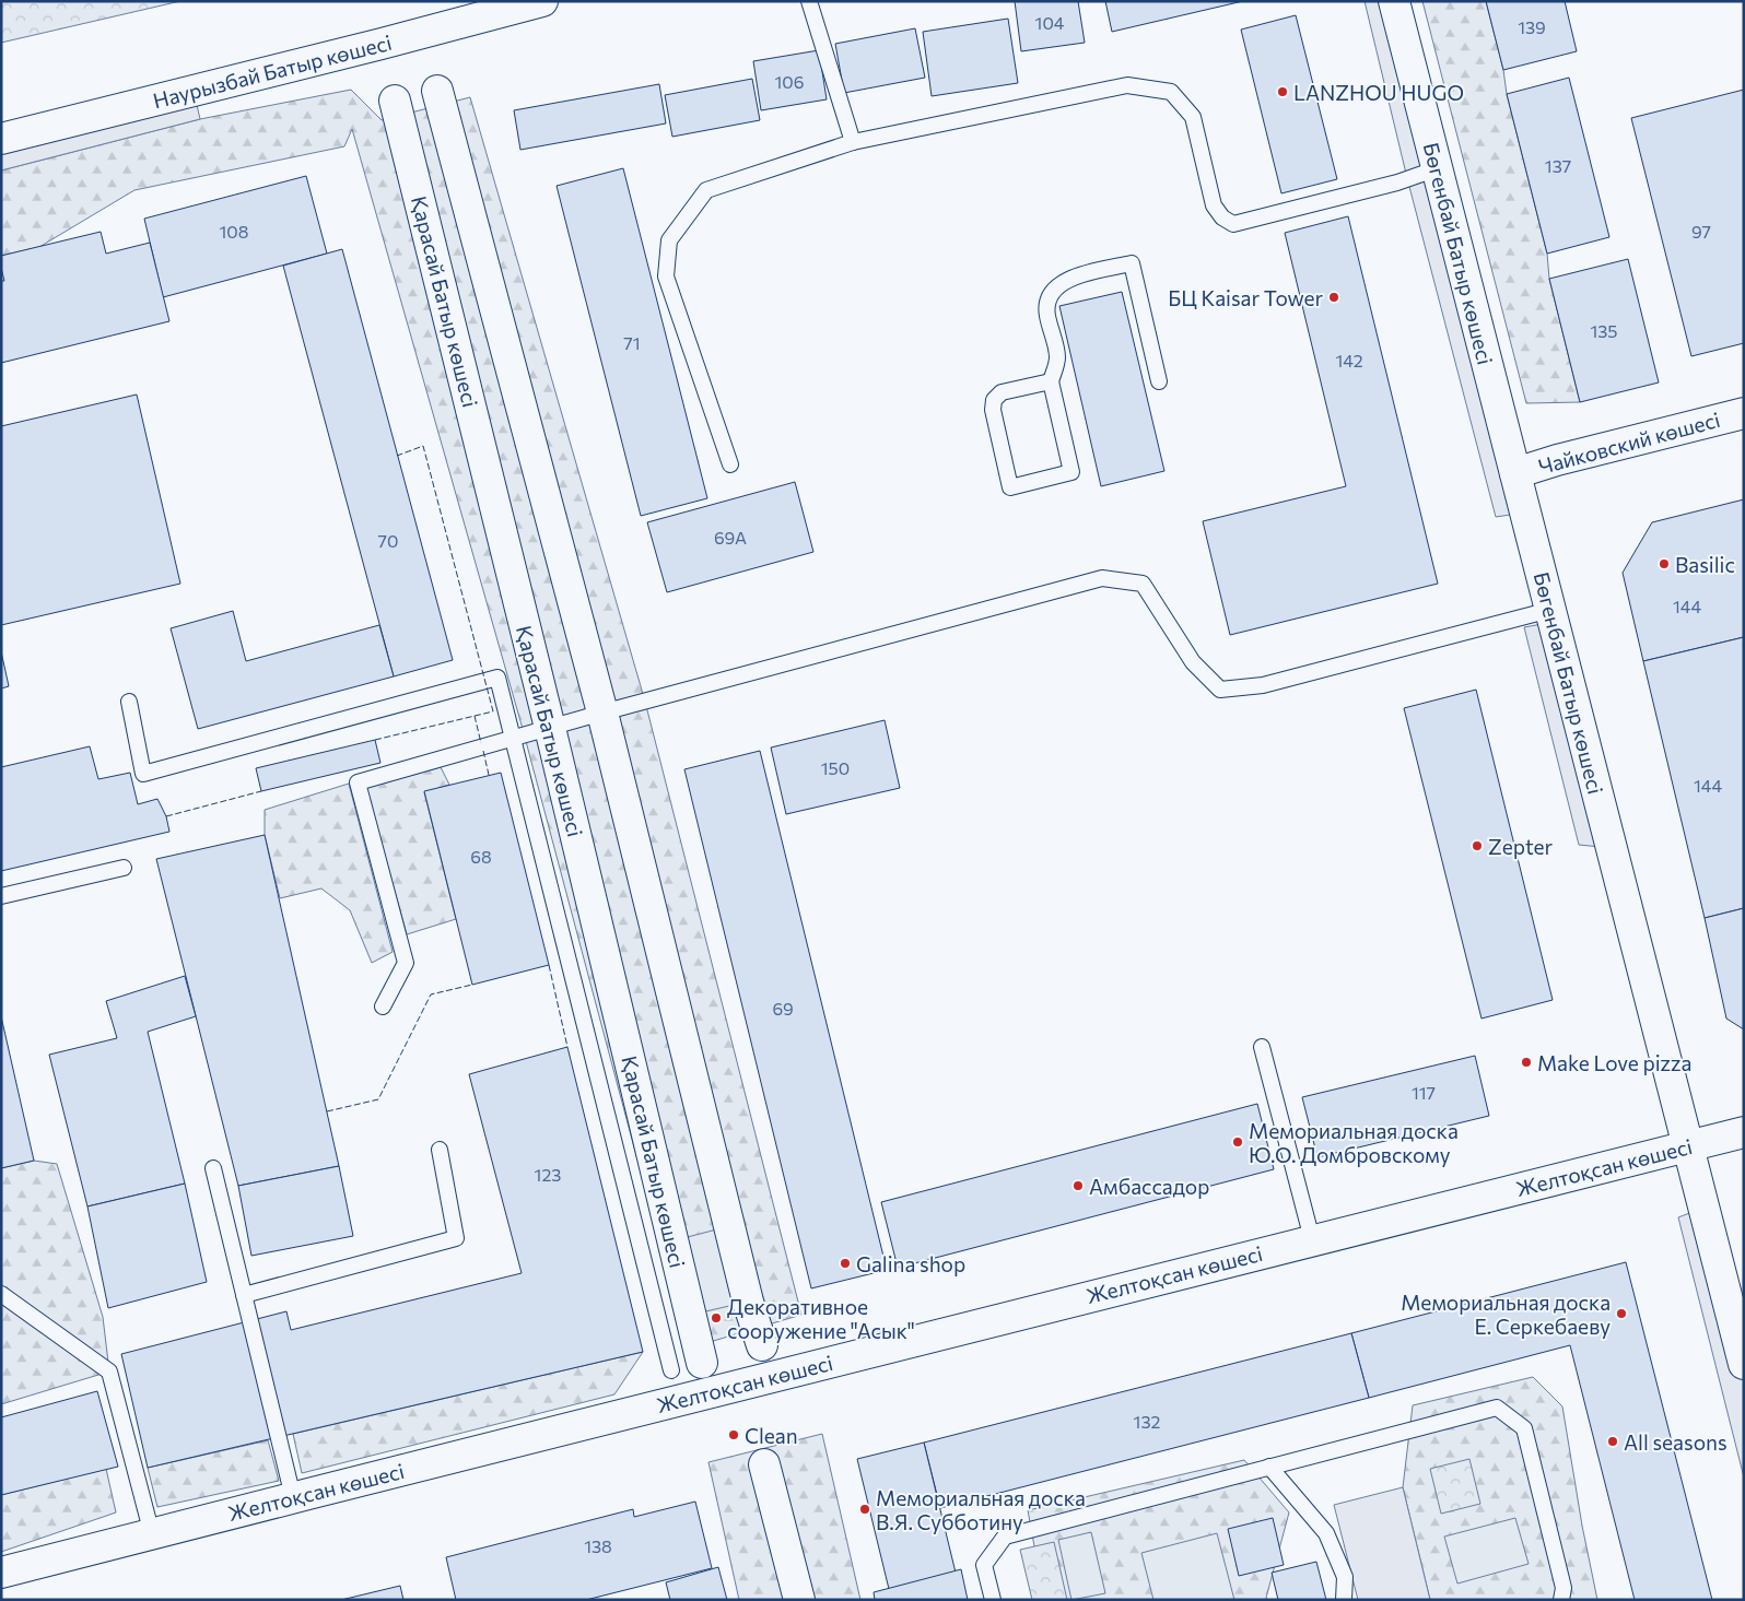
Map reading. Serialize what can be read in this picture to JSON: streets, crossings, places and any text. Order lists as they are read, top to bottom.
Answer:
{
  "streets": {
    "street": [
      "Наурызбай Батыр көшесі",
      "Бөгенбай Батыр көшесі",
      "Қарасай Батыр көшесі",
      "Чайковский көшесі",
      "Желтоқсан көшесі"
    ]
  },
  "crossings": [
    ["Бөгенбай Батыр көшесі", "Чайковский көшесі"],
    ["Бөгенбай Батыр көшесі", "Желтоқсан көшесі"]
  ],
  "places": [
    "LANZHOU HUGO",
    "БЦ Kaisar Tower",
    "Basilic",
    "Zepter",
    "Make Love pizza",
    "Мемориальная доска Ю.О. Домбровскому",
    "Амбассадор",
    "Galina shop",
    "Мемориальная доска Е. Серкебаеву",
    "Декоративное сооружение \"Асык\"",
    "Clean",
    "All seasons",
    "Мемориальная доска В.Я. Субботину"
  ],
  "house_numbers": [
    "104",
    "139",
    "106",
    "137",
    "108",
    "97",
    "135",
    "71",
    "142",
    "69А",
    "70",
    "144",
    "150",
    "144",
    "68",
    "69",
    "117",
    "123",
    "132",
    "138"
  ]
}
